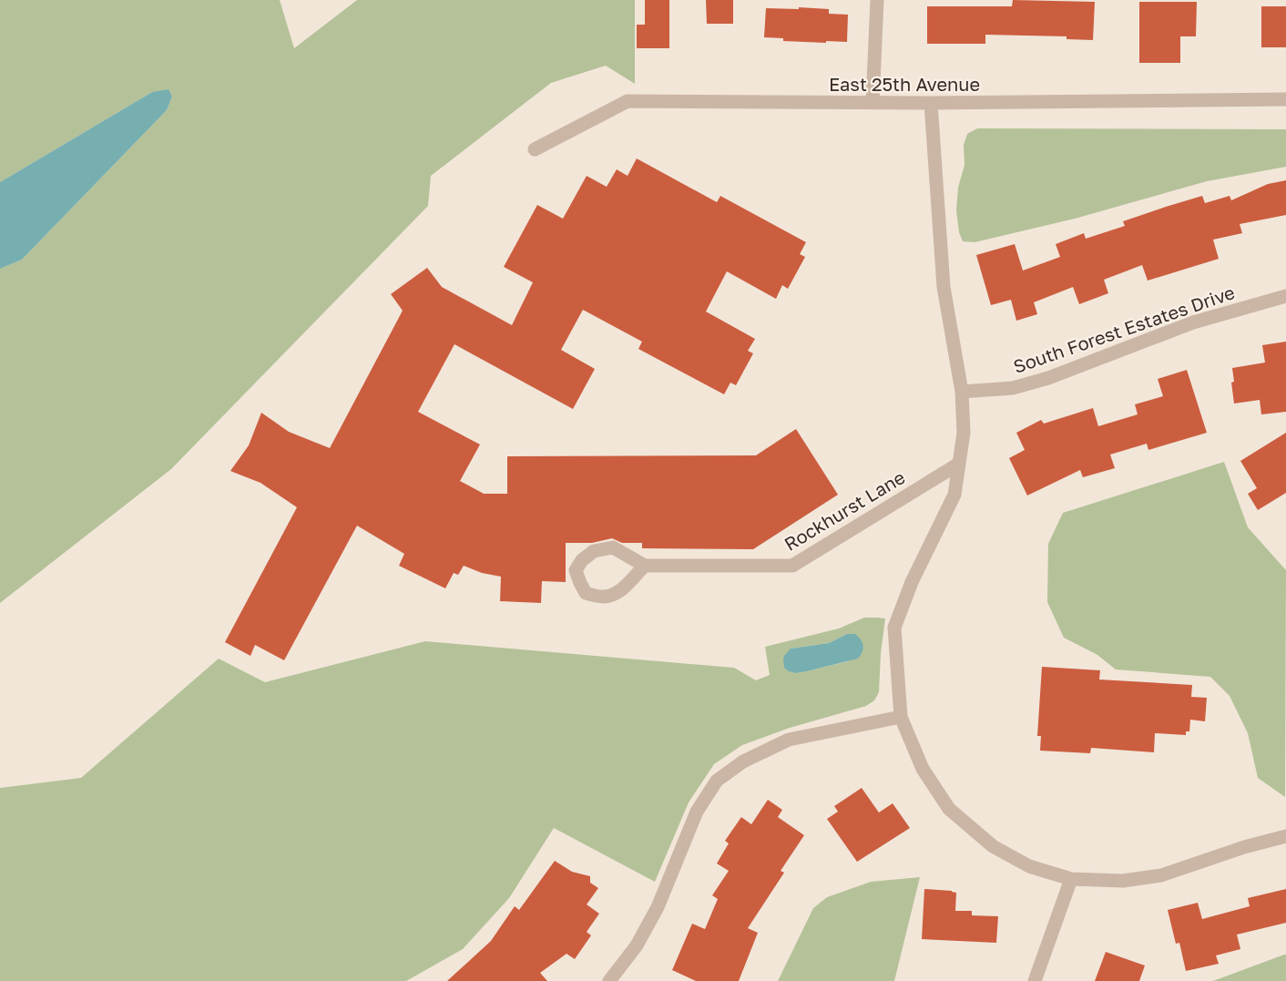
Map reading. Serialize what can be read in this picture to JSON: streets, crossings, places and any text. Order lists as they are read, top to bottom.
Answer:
{
  "streets": {
    "street": ["East 25th Avenue", "South Forest Estates Drive", "Rockhurst Lane"]
  }
}
